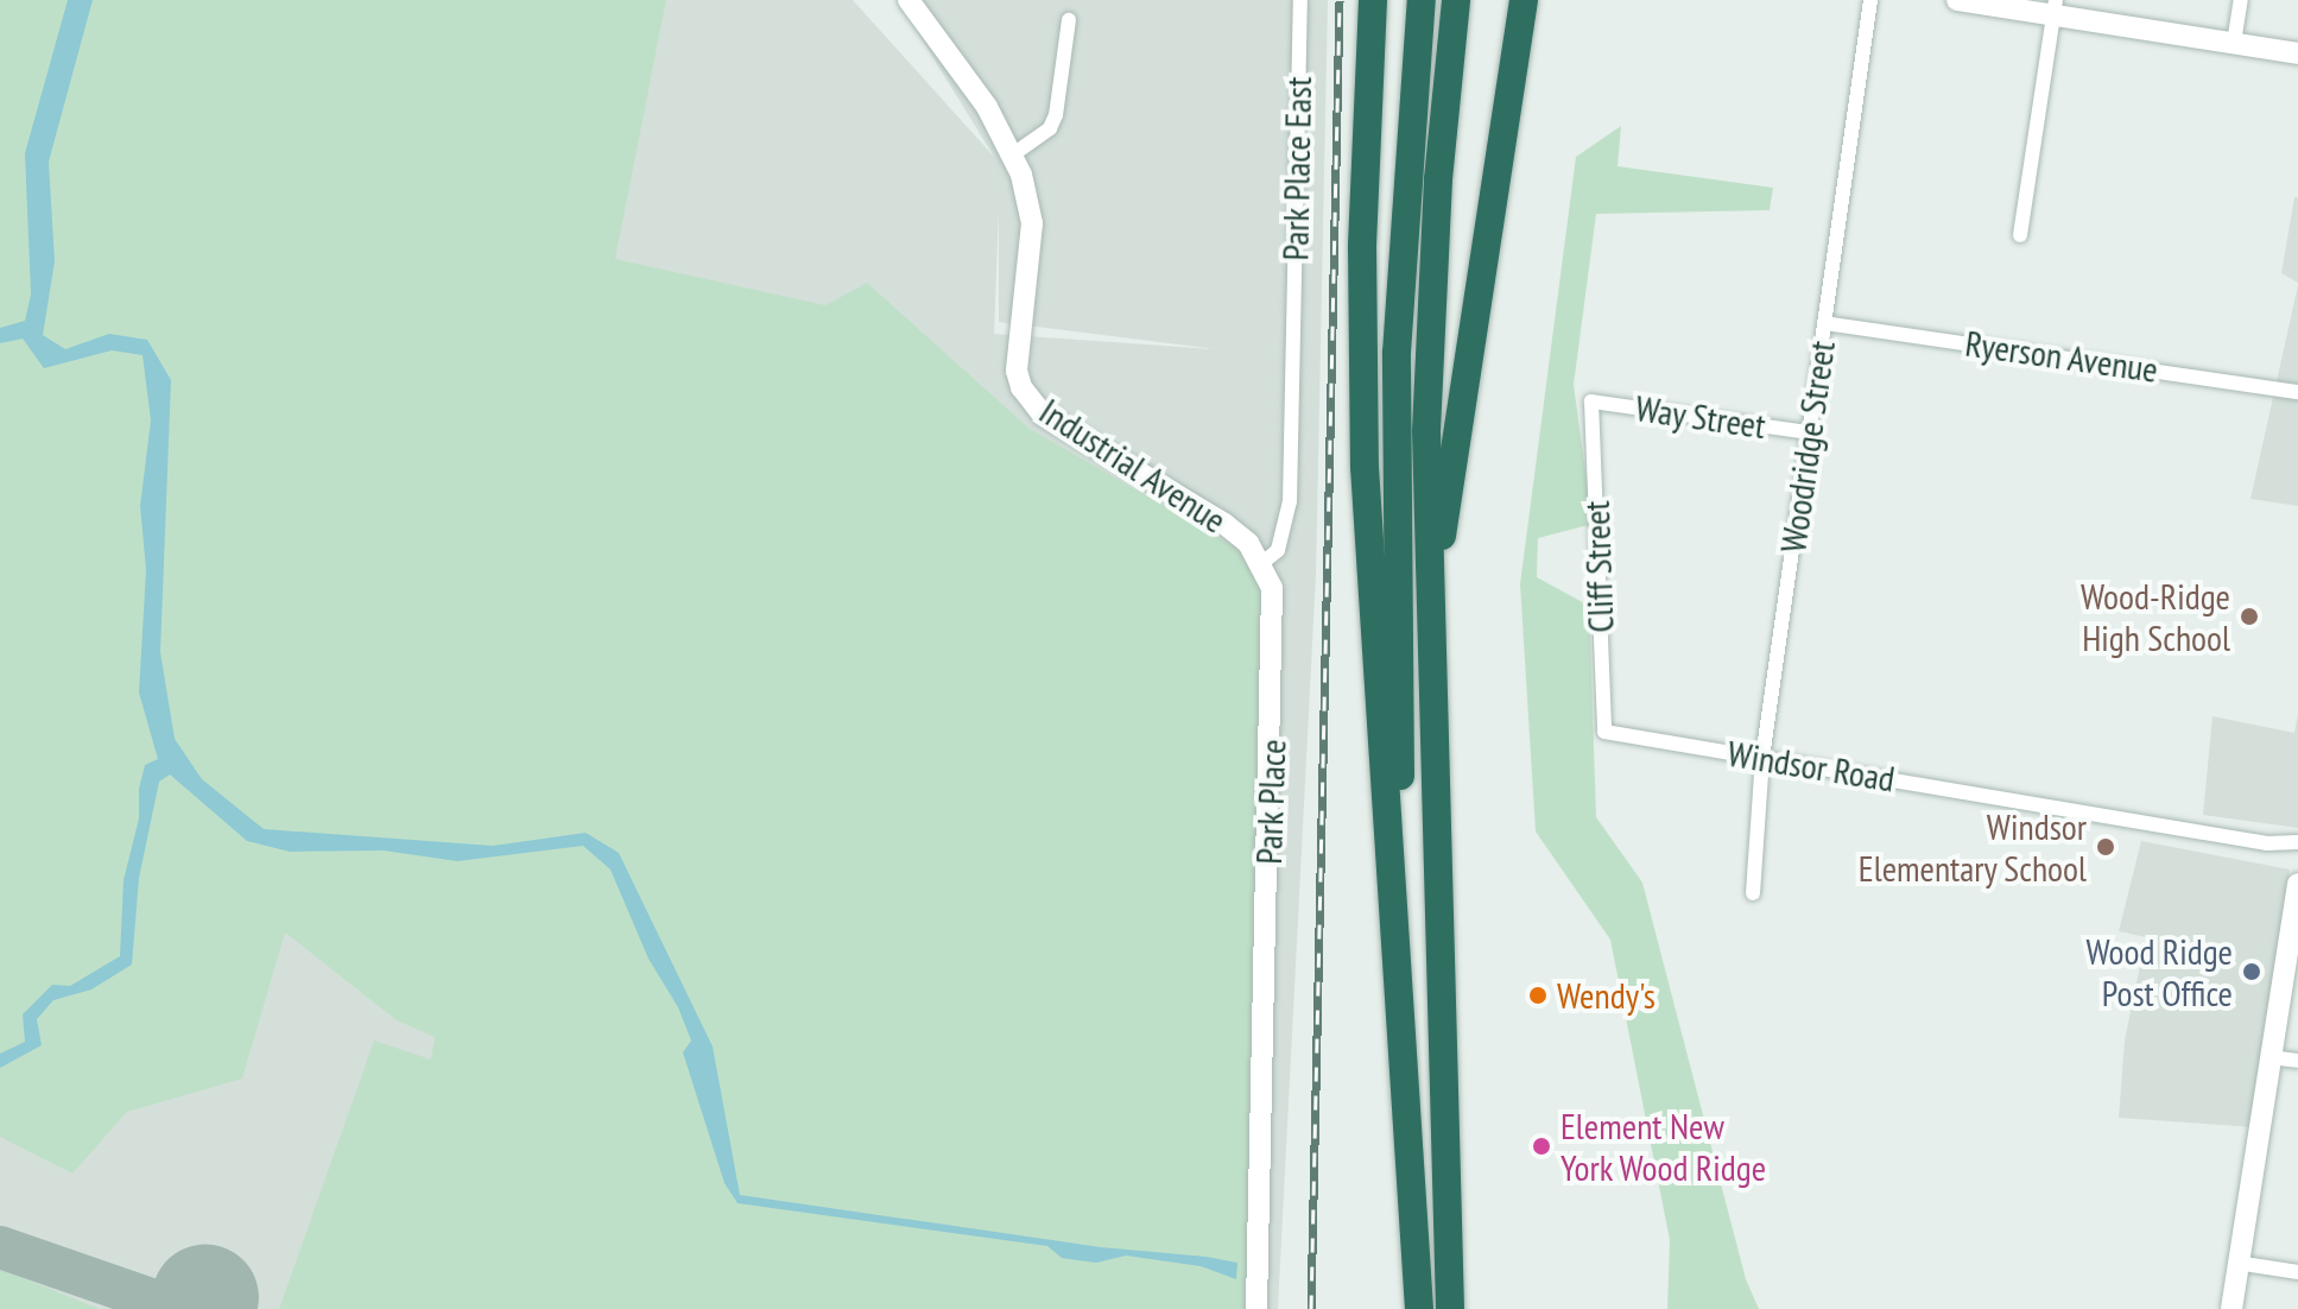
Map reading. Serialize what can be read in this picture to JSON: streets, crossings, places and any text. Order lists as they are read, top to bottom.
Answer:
{
  "streets": {
    "street": [
      "Park Place East",
      "Ryerson Avenue",
      "Way Street",
      "Woodridge Street",
      "Industrial Avenue",
      "Cliff Street",
      "Windsor Road",
      "Park Place"
    ]
  },
  "crossings": [
    ["Park Place East", "Industrial Avenue"],
    ["Park Place East", "Park Place"],
    ["Ryerson Avenue", "Woodridge Street"],
    ["Way Street", "Woodridge Street"],
    ["Way Street", "Cliff Street"],
    ["Woodridge Street", "Windsor Road"],
    ["Industrial Avenue", "Park Place"],
    ["Cliff Street", "Windsor Road"]
  ],
  "places": [
    "Wood-Ridge High School",
    "Windsor Elementary School",
    "Wood Ridge Post Office",
    "Wendy's",
    "Element New York Wood Ridge"
  ]
}
